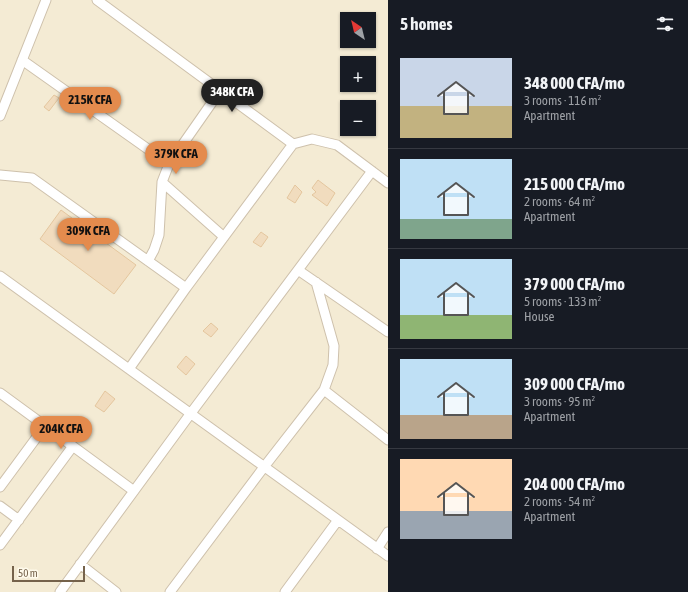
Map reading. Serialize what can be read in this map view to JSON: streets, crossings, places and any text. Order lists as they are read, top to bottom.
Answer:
{
  "scale_bar": "50 m",
  "north": "top left",
  "page": {
    "heading": "5 homes",
    "map_buttons": ["+", "−"],
    "list": [
      {
        "name": "348 000 CFA/mo",
        "note": "3 rooms · 116 m² · Apartment"
      },
      {
        "name": "215 000 CFA/mo",
        "note": "2 rooms · 64 m² · Apartment"
      },
      {
        "name": "379 000 CFA/mo",
        "note": "5 rooms · 133 m² · House"
      },
      {
        "name": "309 000 CFA/mo",
        "note": "3 rooms · 95 m² · Apartment"
      },
      {
        "name": "204 000 CFA/mo",
        "note": "2 rooms · 54 m² · Apartment"
      }
    ],
    "price": [
      "348K CFA",
      "215K CFA",
      "379K CFA",
      "309K CFA",
      "204K CFA"
    ],
    "scale": "50 m"
  }
}
